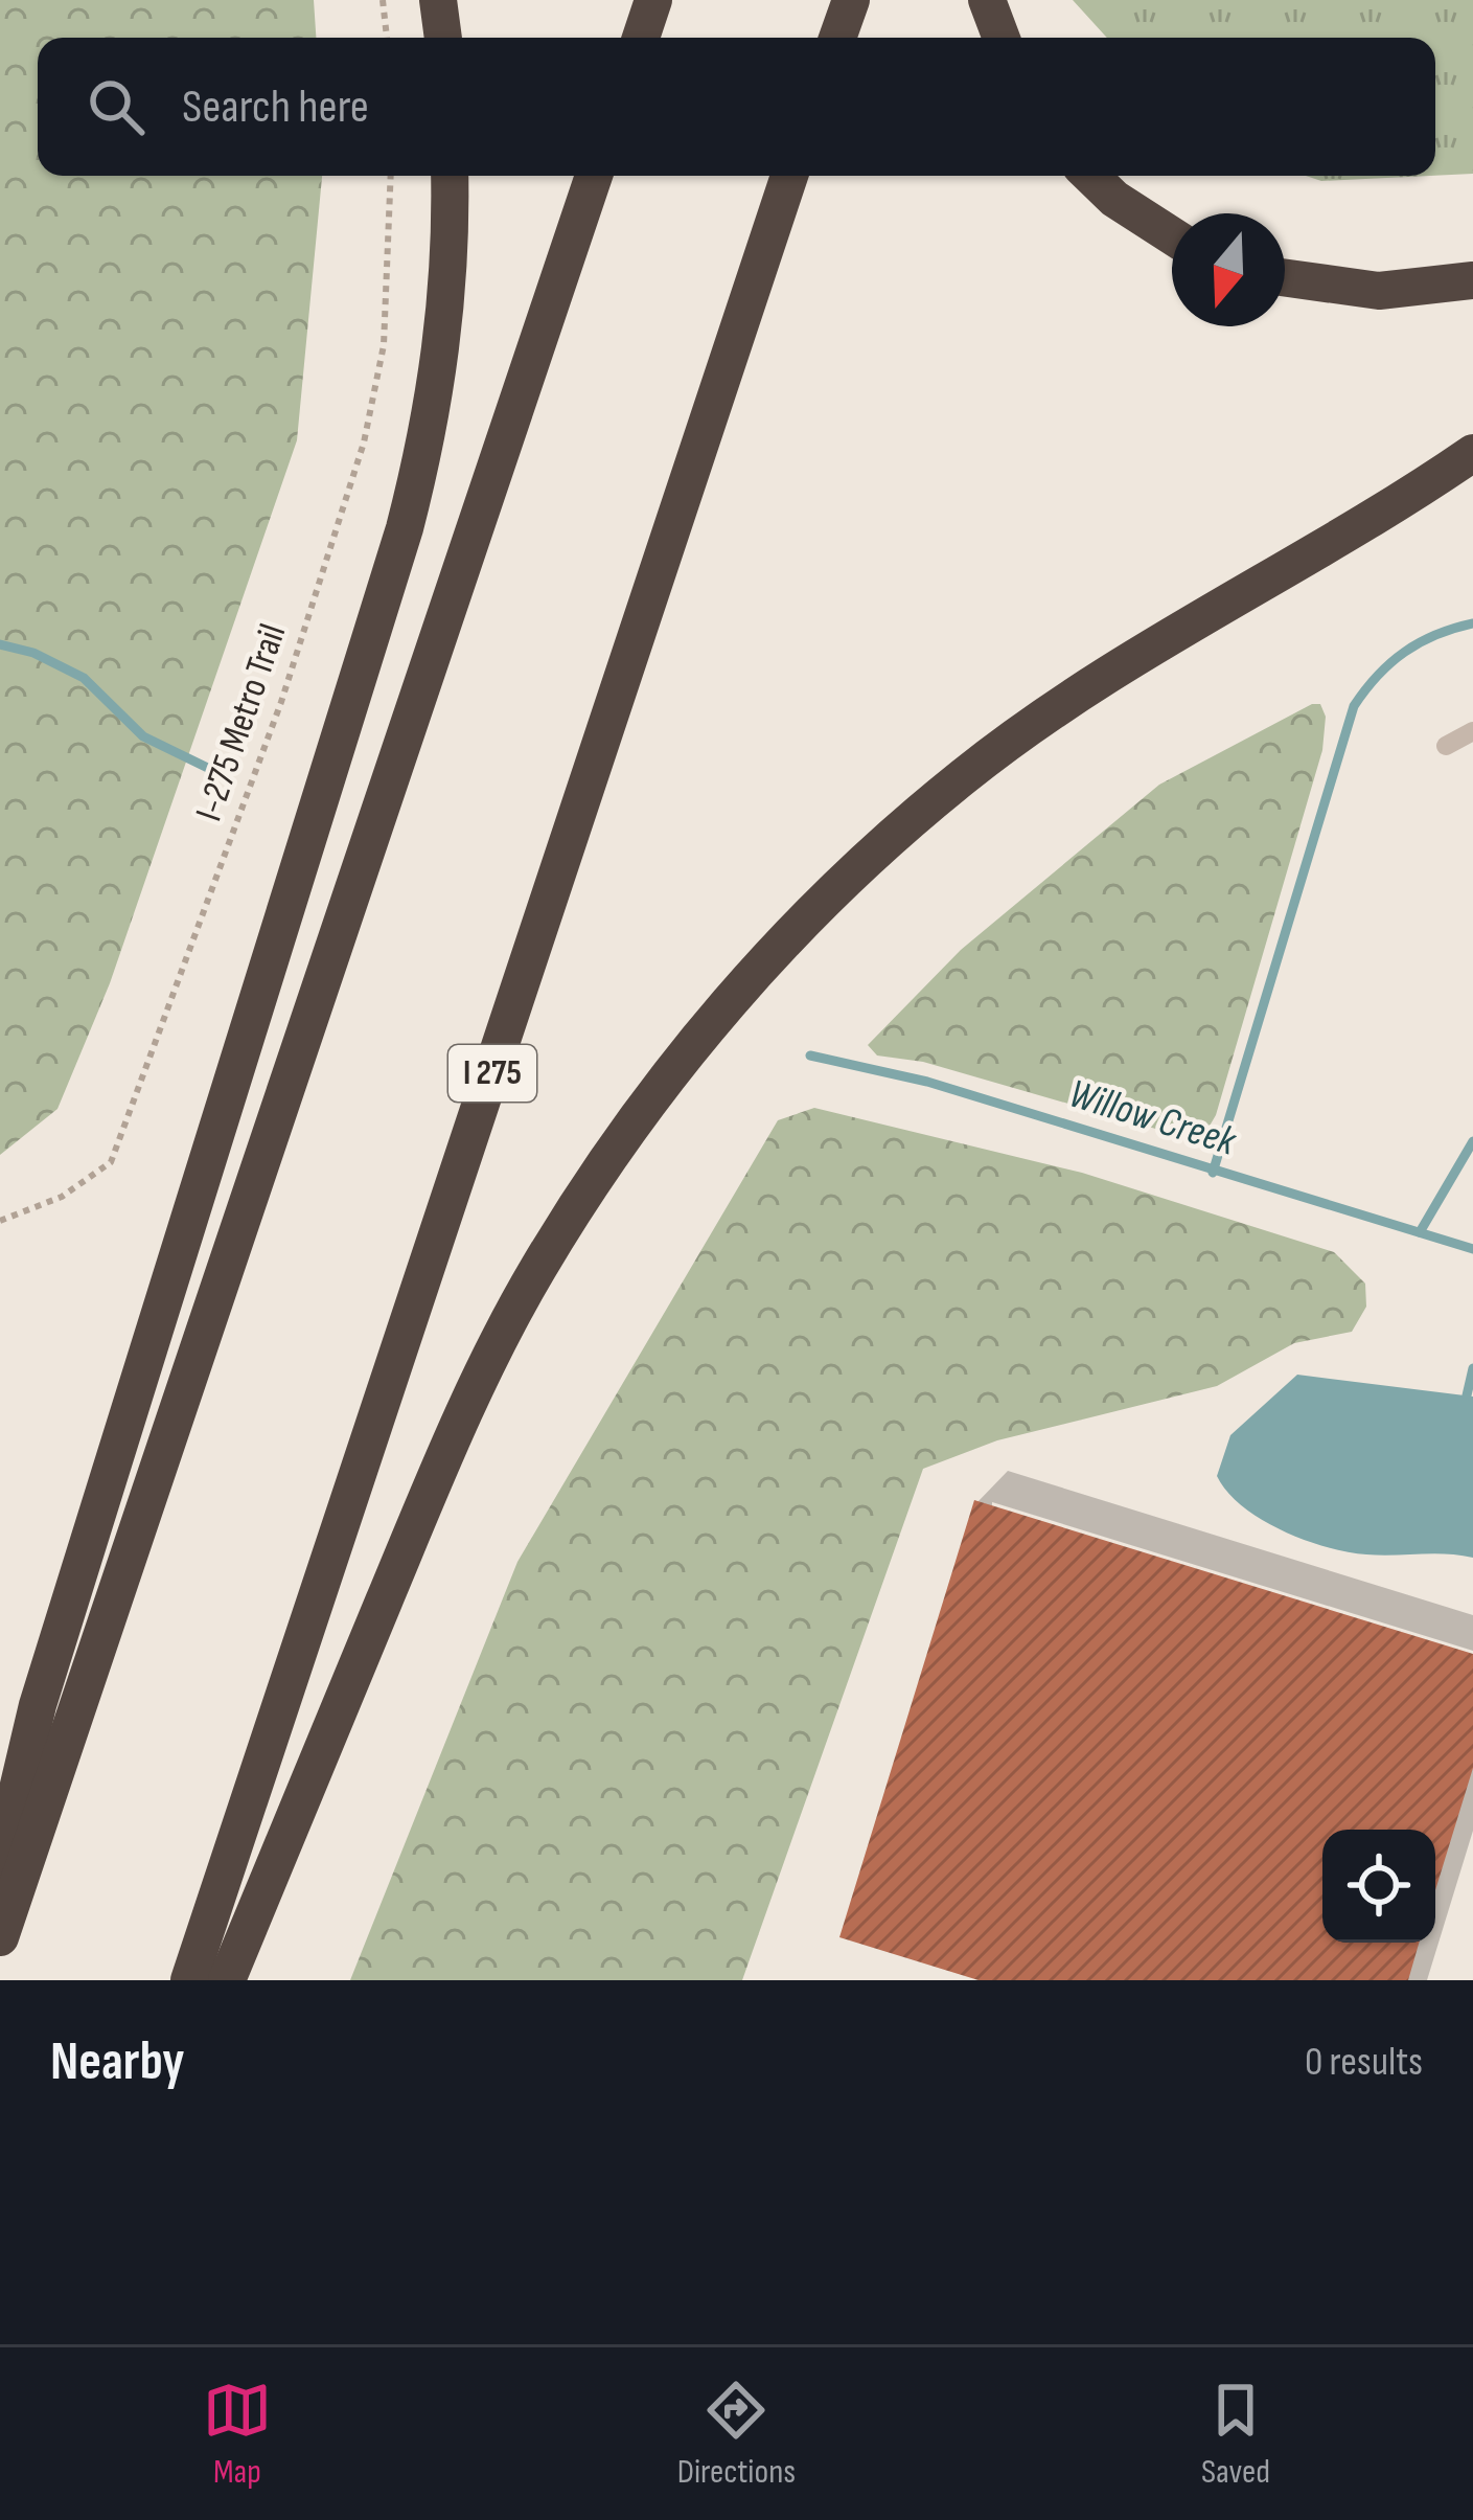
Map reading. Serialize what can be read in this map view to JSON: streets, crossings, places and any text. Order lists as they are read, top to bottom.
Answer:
{
  "streets": {
    "highway": ["I 275"],
    "path": ["I-275 Metro Trail"]
  },
  "water": ["Willow Creek"],
  "north": "bottom",
  "page": {
    "search": "Search here",
    "heading": ["Nearby", "0 results"],
    "nav": ["Map", "Directions", "Saved"]
  }
}
